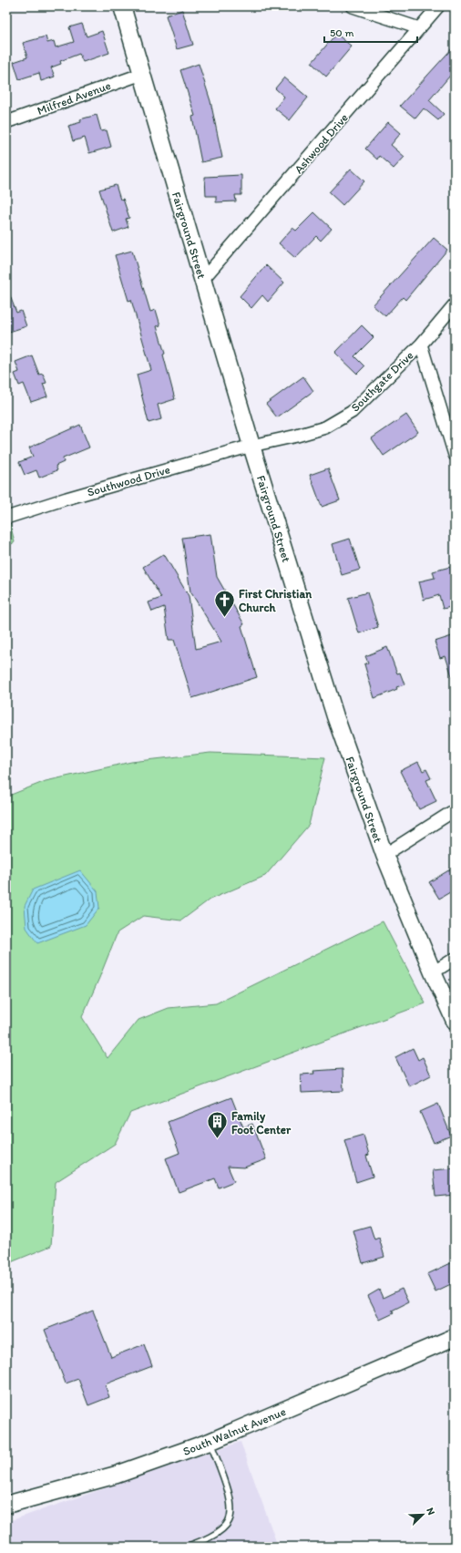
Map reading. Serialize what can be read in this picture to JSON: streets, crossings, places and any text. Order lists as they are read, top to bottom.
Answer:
{
  "streets": {
    "street": [
      "Milfred Avenue",
      "Ashwood Drive",
      "Fairground Street",
      "Southgate Drive",
      "Southwood Drive",
      "South Walnut Avenue"
    ]
  },
  "crossings": [
    ["Milfred Avenue", "Fairground Street"],
    ["Ashwood Drive", "Fairground Street"],
    ["Fairground Street", "Southgate Drive"],
    ["Fairground Street", "Southwood Drive"],
    ["Southgate Drive", "Southwood Drive"]
  ],
  "places": {
    "church": ["First Christian Church"],
    "building": ["Family Foot Center"]
  },
  "scale_bar": "50 m",
  "north": "top right"
}
